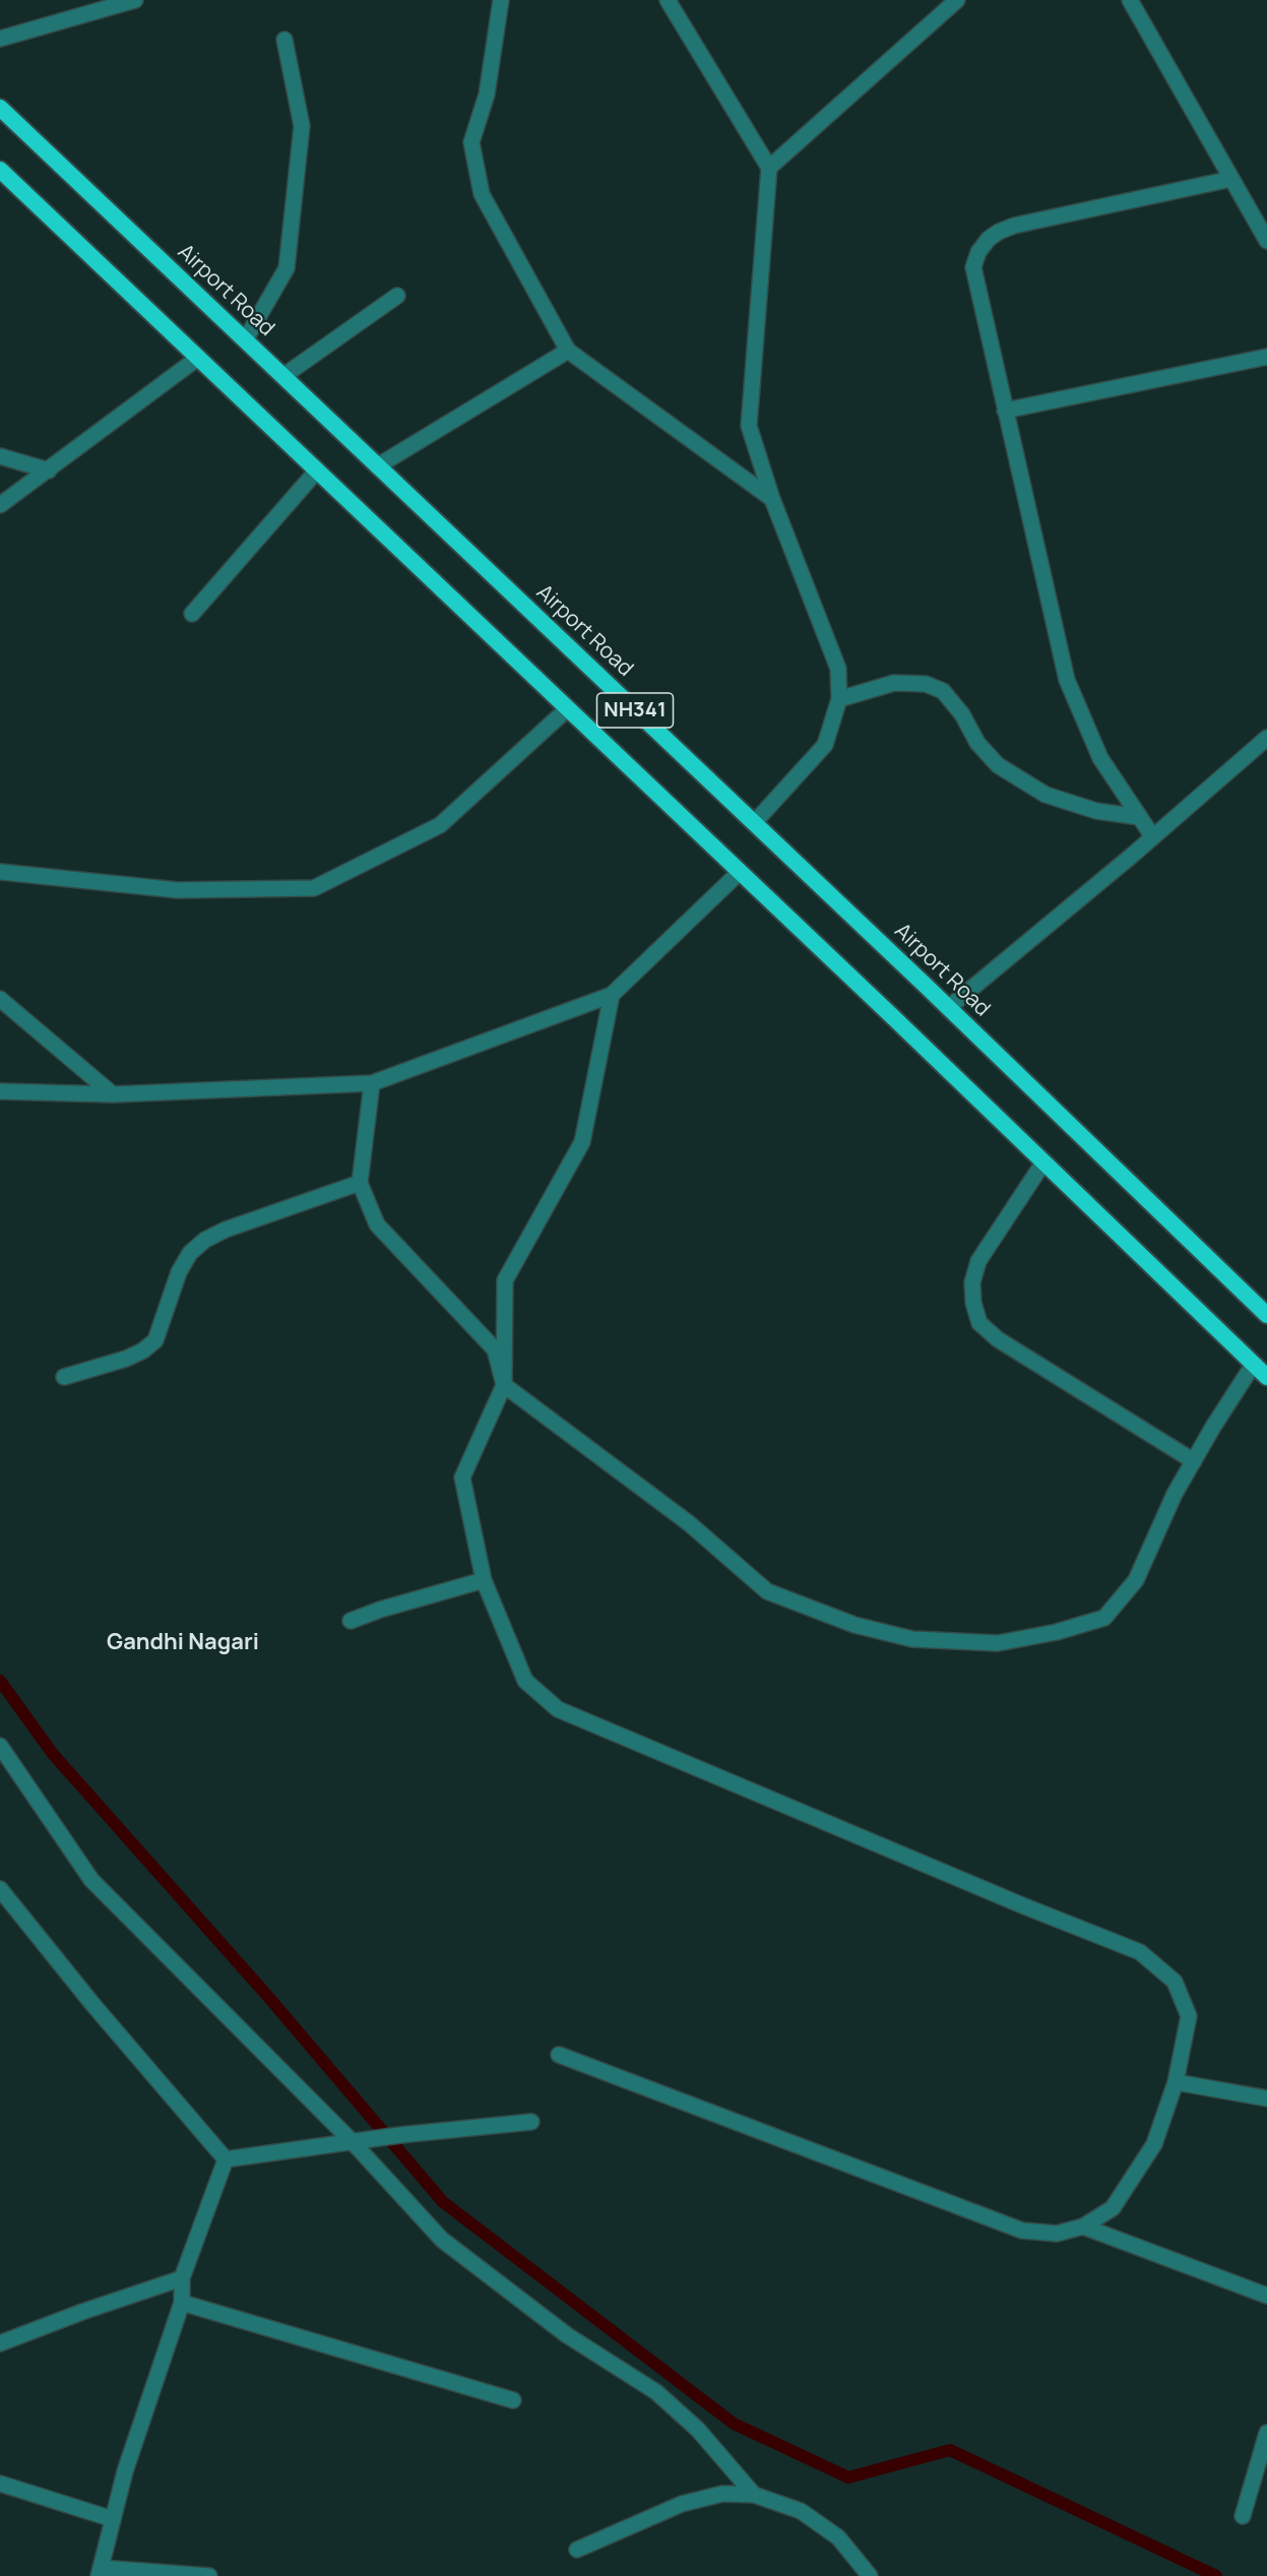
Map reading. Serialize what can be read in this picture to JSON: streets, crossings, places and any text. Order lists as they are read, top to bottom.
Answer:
{
  "streets": {
    "highway": ["Airport Road", "NH341"]
  },
  "districts": ["Gandhi Nagari"]
}
